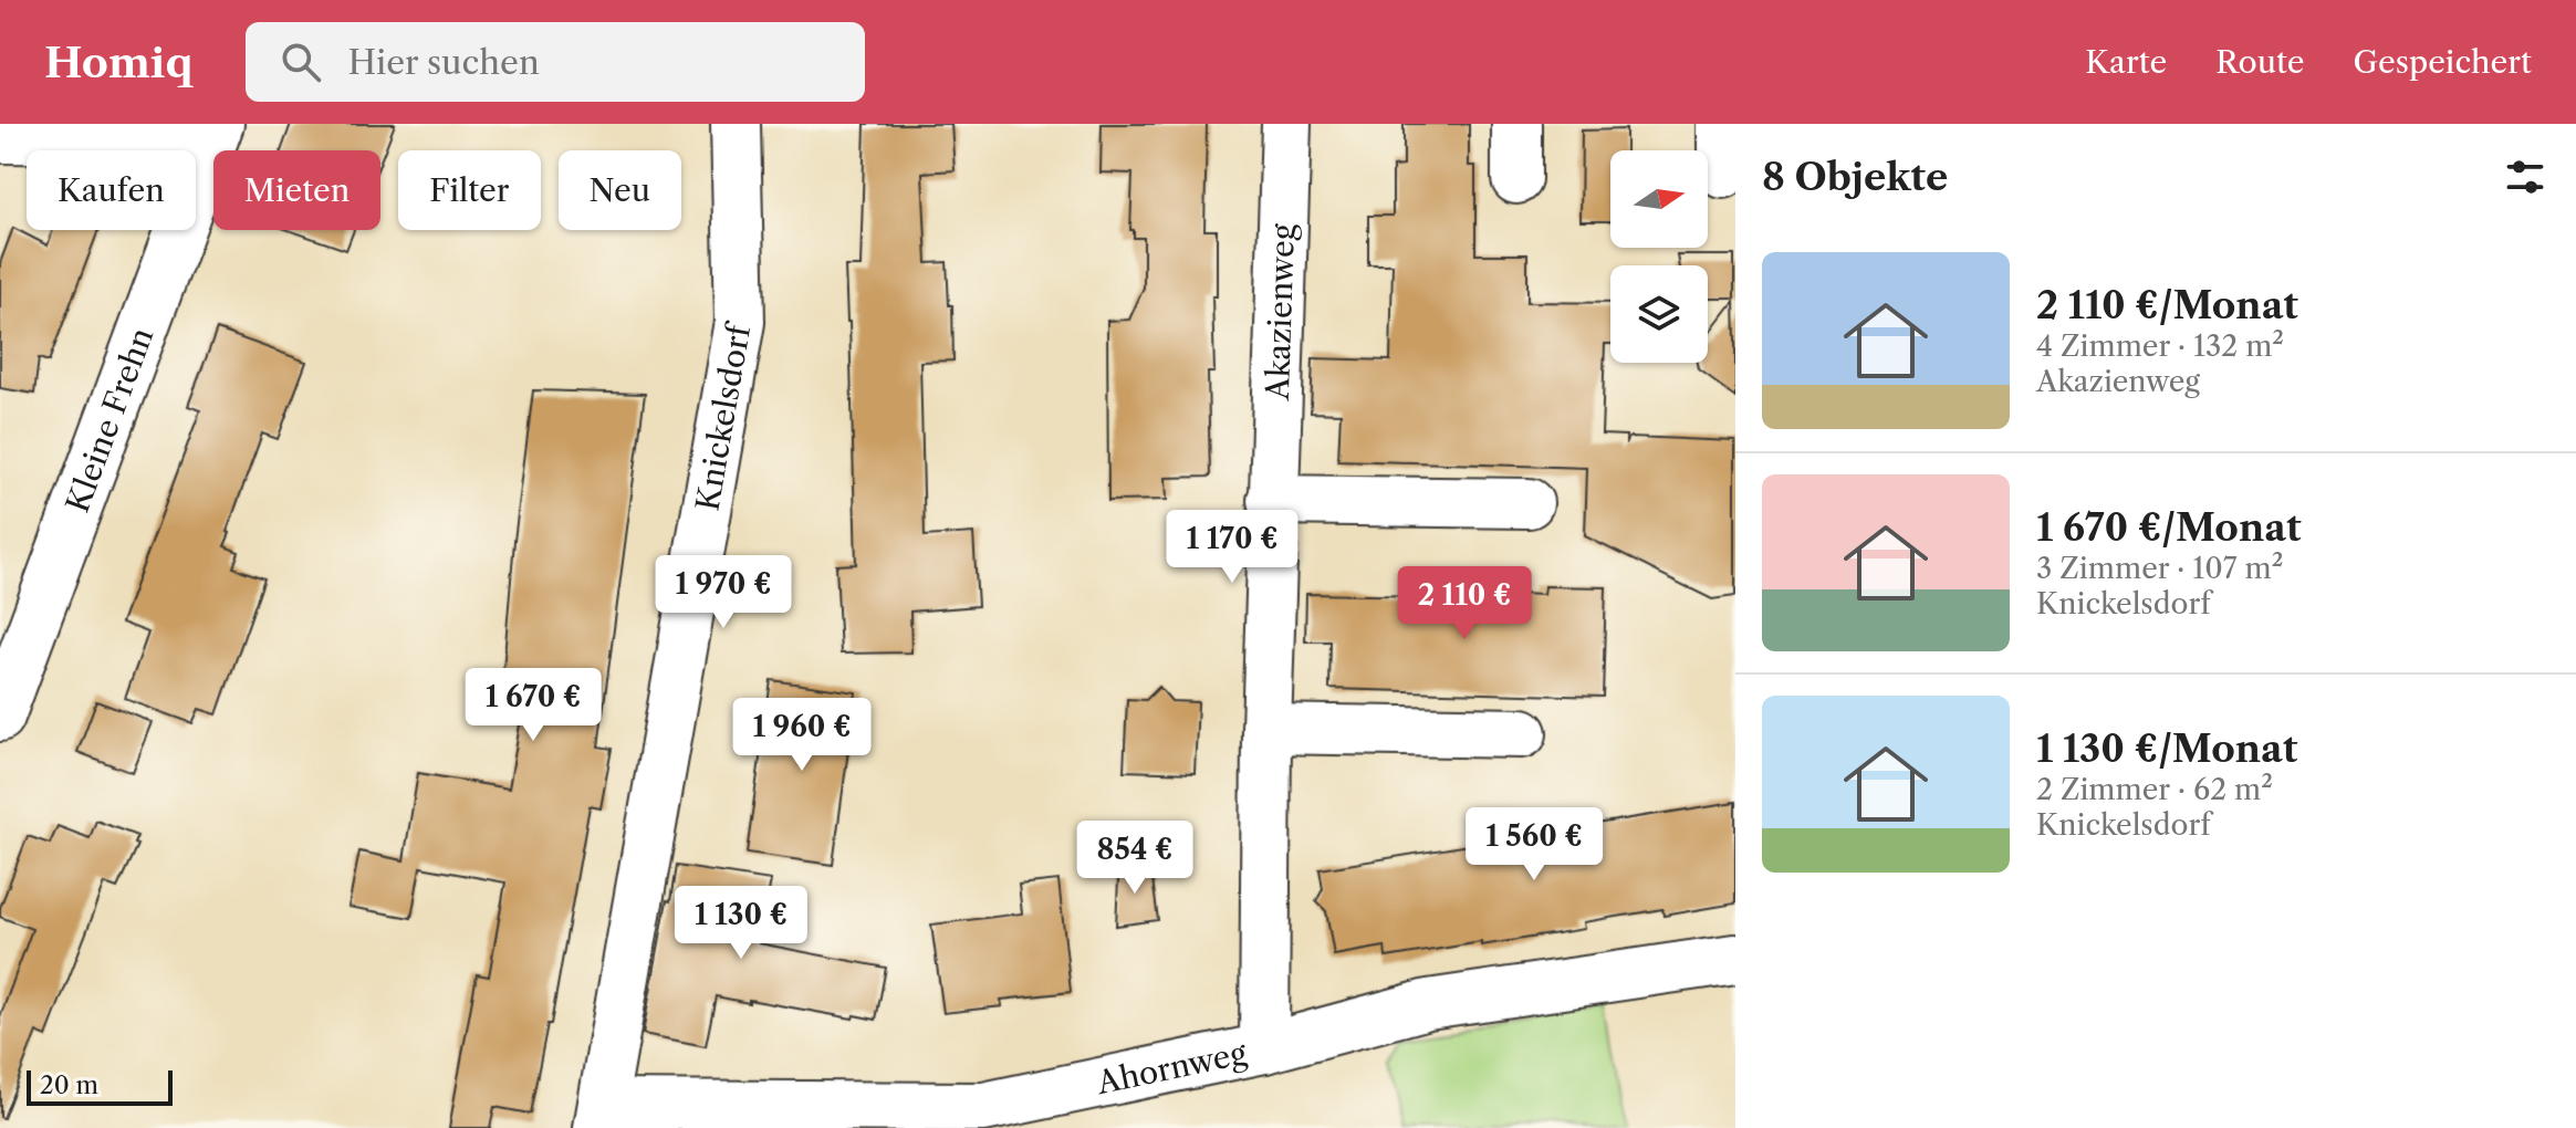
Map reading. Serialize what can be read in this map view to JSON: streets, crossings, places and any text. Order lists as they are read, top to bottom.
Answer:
{
  "streets": {
    "street": [
      "Akazienweg",
      "Knickelsdorf",
      "Kleine Frehn",
      "Ahornweg"
    ]
  },
  "crossings": [
    ["Akazienweg", "Ahornweg"],
    ["Knickelsdorf", "Ahornweg"]
  ],
  "scale_bar": "20 m",
  "north": "right",
  "page": {
    "header": "Homiq",
    "search": "Hier suchen",
    "nav": ["Karte", "Route", "Gespeichert"],
    "heading": "8 Objekte",
    "chip": [
      "Kaufen",
      "Mieten",
      "Filter",
      "Neu"
    ],
    "list": [
      {
        "name": "2 110 €/Monat",
        "note": "4 Zimmer · 132 m² · Akazienweg"
      },
      {
        "name": "1 670 €/Monat",
        "note": "3 Zimmer · 107 m² · Knickelsdorf"
      },
      {
        "name": "1 130 €/Monat",
        "note": "2 Zimmer · 62 m² · Knickelsdorf"
      }
    ],
    "price": [
      "1 170 €",
      "1 970 €",
      "2 110 €",
      "1 670 €",
      "1 960 €",
      "1 560 €",
      "854 €",
      "1 130 €"
    ],
    "scale": "20 m"
  }
}
